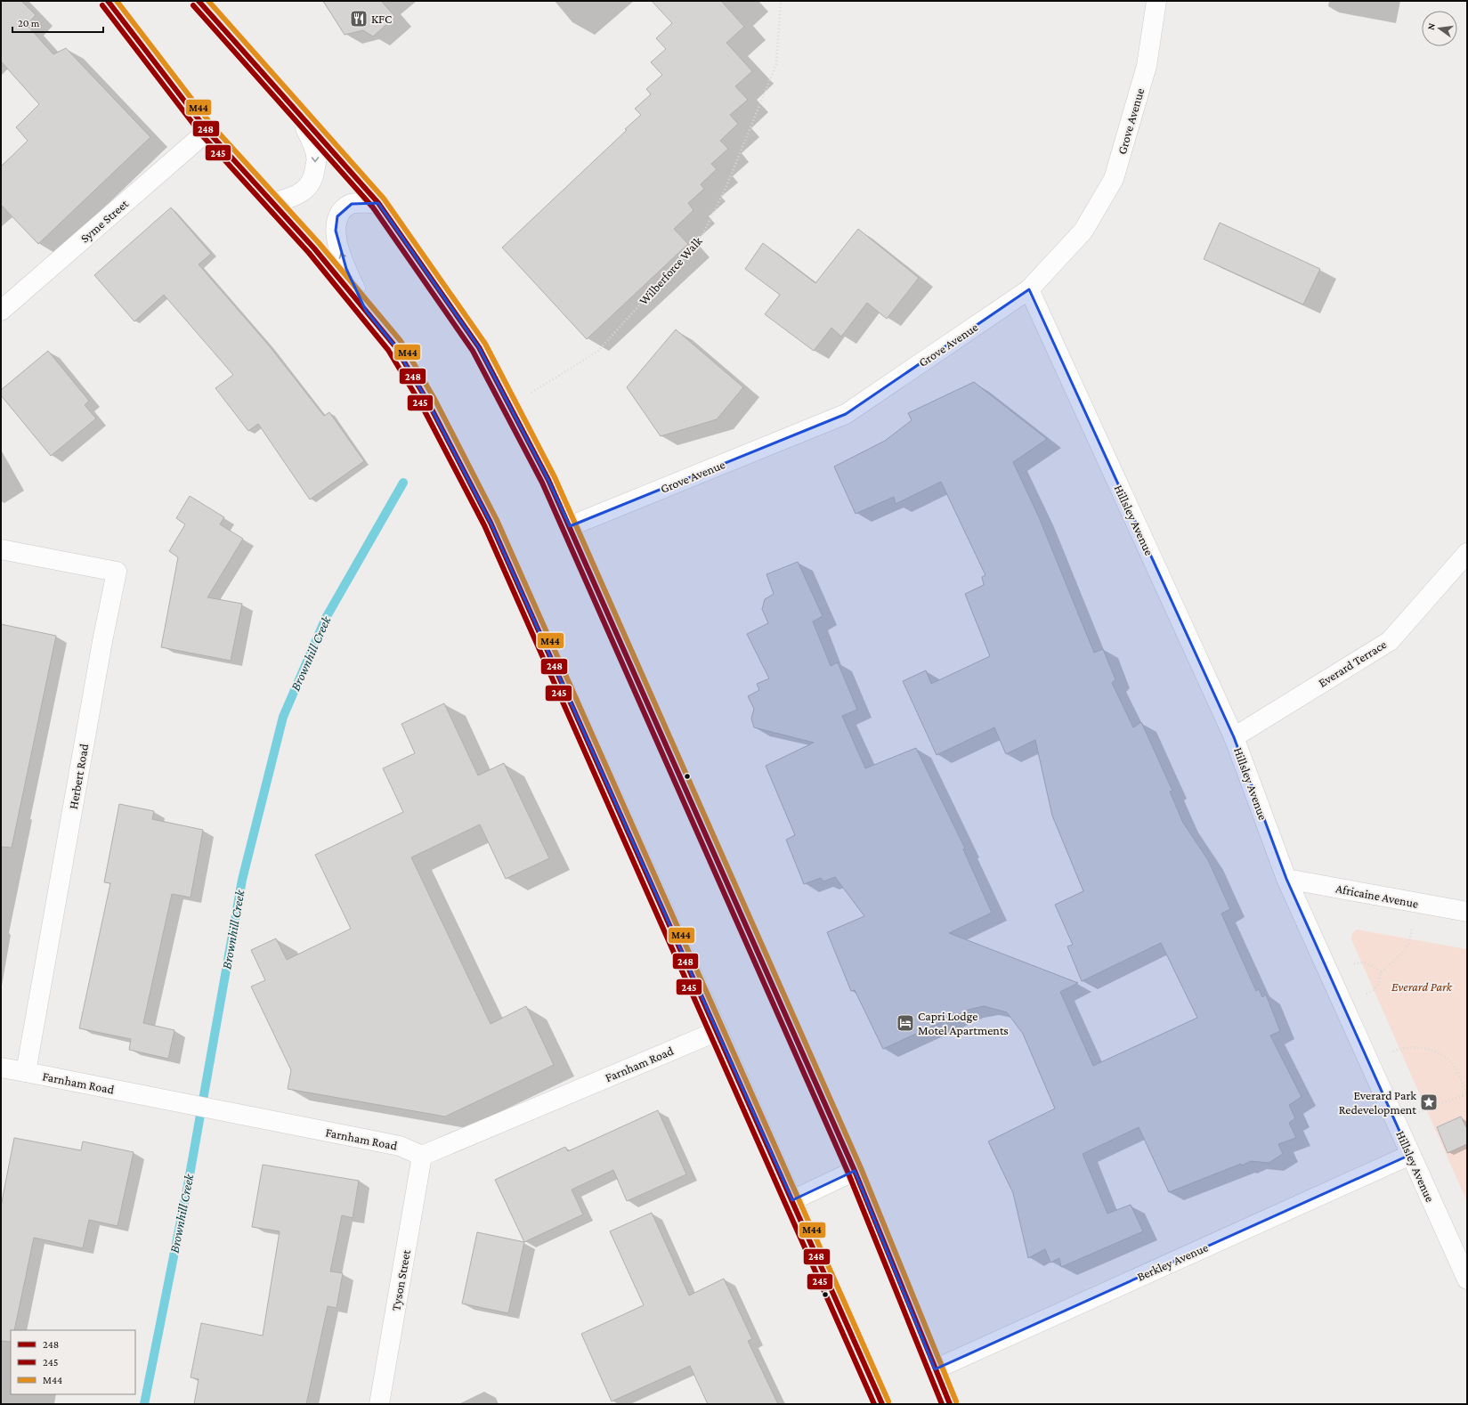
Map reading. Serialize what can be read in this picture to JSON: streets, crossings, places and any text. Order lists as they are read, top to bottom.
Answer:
{
  "streets": {
    "main road": [
      "Grove Avenue",
      "Syme Street",
      "Hillsley Avenue",
      "Everard Terrace",
      "Herbert Road",
      "Africaine Avenue",
      "Farnham Road",
      "Berkley Avenue",
      "Tyson Street"
    ],
    "path": ["Wilberforce Walk"]
  },
  "crossings": [
    ["Grove Avenue", "Hillsley Avenue"],
    ["Hillsley Avenue", "Everard Terrace"],
    ["Hillsley Avenue", "Africaine Avenue"],
    ["Hillsley Avenue", "Berkley Avenue"],
    ["Herbert Road", "Farnham Road"],
    ["Farnham Road", "Tyson Street"]
  ],
  "water": ["Brownhill Creek"],
  "parks": ["Everard Park"],
  "places": {
    "restaurant": ["KFC"],
    "hotel": ["Capri Lodge Motel Apartments"],
    "place": ["Everard Park Redevelopment"]
  },
  "lines": ["transit line 248", "transit line M44", "transit line 245"],
  "legend": ["248", "245", "M44"],
  "scale_bar": "20 m",
  "north": "left"
}
